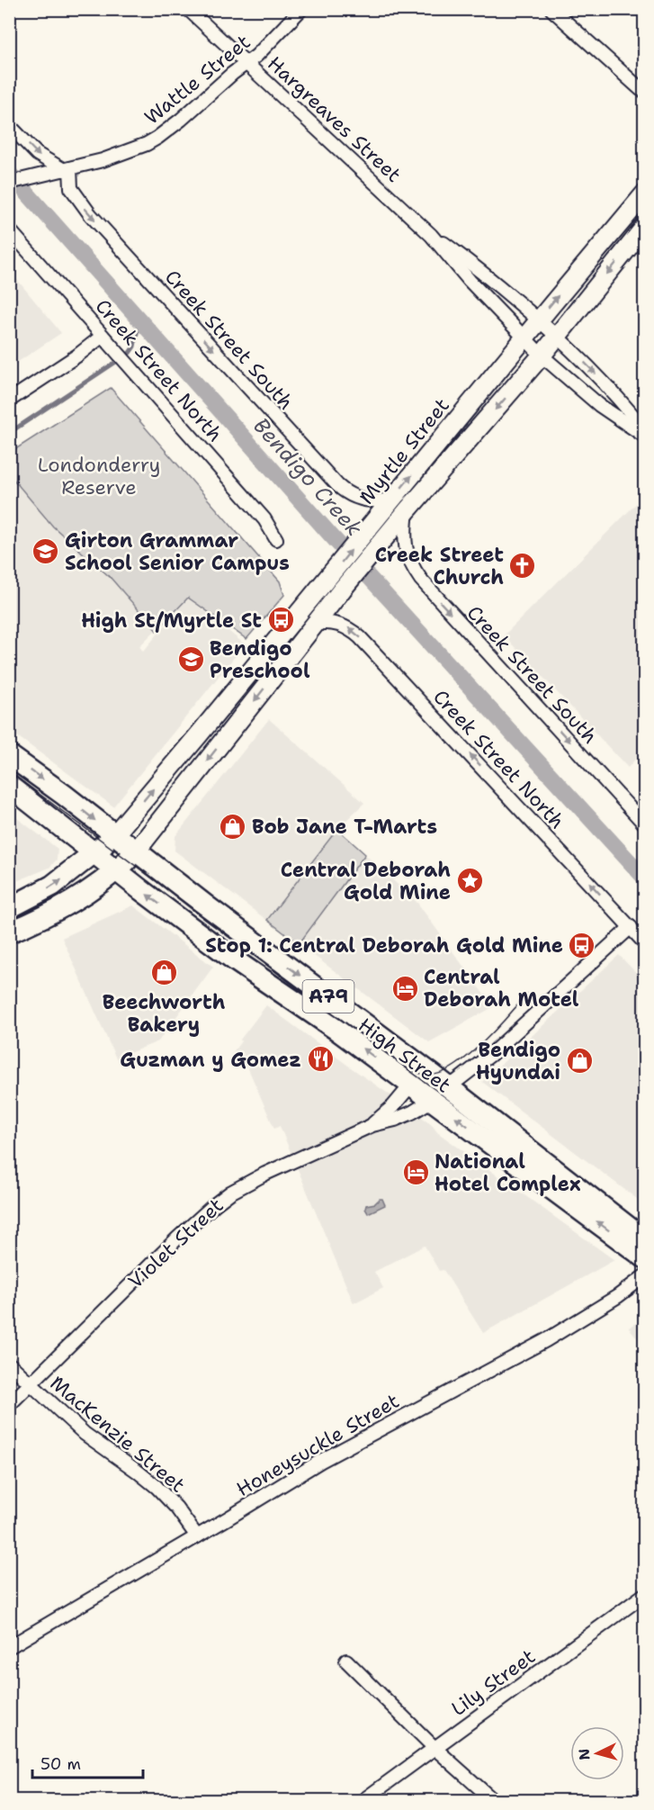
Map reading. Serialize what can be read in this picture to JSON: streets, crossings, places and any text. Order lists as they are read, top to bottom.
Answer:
{
  "streets": {
    "highway": ["A79", "High Street", "Violet Street"],
    "main road": ["Myrtle Street"],
    "street": [
      "Wattle Street",
      "Hargreaves Street",
      "Creek Street South",
      "Creek Street North",
      "MacKenzie Street",
      "Honeysuckle Street",
      "Lily Street"
    ]
  },
  "crossings": [
    ["Wattle Street", "Hargreaves Street"],
    ["Wattle Street", "Creek Street South"],
    ["Hargreaves Street", "Myrtle Street"],
    ["Creek Street South", "Myrtle Street"],
    ["Creek Street North", "Myrtle Street"],
    ["Creek Street North", "Violet Street"],
    ["Myrtle Street", "High Street"],
    ["High Street", "Violet Street"],
    ["Violet Street", "MacKenzie Street"],
    ["MacKenzie Street", "Honeysuckle Street"]
  ],
  "one_way": ["Creek Street South", "Creek Street North"],
  "water": ["Bendigo Creek"],
  "parks": ["Londonderry Reserve"],
  "places": {
    "school or university": ["Girton Grammar School Senior Campus", "Bendigo Preschool"],
    "church": ["Creek Street Church"],
    "bus stop": ["High St/Myrtle St", "Stop 1: Central Deborah Gold Mine"],
    "shop": ["Bob Jane T-Marts", "Beechworth Bakery", "Bendigo Hyundai"],
    "place": ["Central Deborah Gold Mine"],
    "hotel": ["Central Deborah Motel", "National Hotel Complex"],
    "restaurant": ["Guzman y Gomez"]
  },
  "scale_bar": "50 m",
  "north": "left"
}
